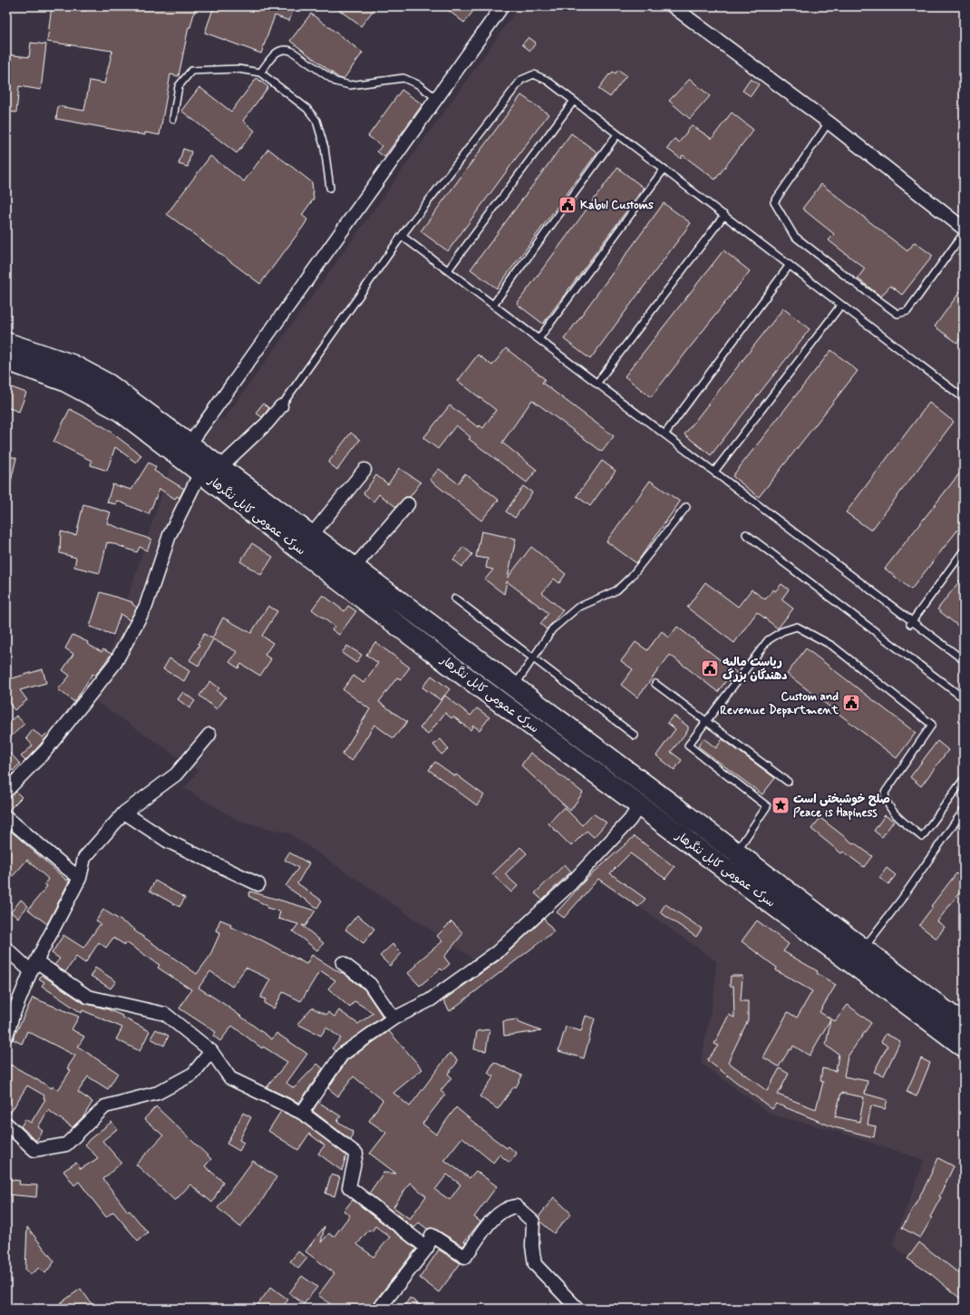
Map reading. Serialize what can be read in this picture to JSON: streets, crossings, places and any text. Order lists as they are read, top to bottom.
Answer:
{
  "streets": {
    "highway": ["سرک عمومی کابل ننگرهار"]
  },
  "places": {
    "public building": ["Kabul Customs", "ریاست مالیه دهندگان بزرگ", "Custom and Revenue Department"],
    "place": ["صلح خوشبختی است Peace is Hapiness"]
  }
}
